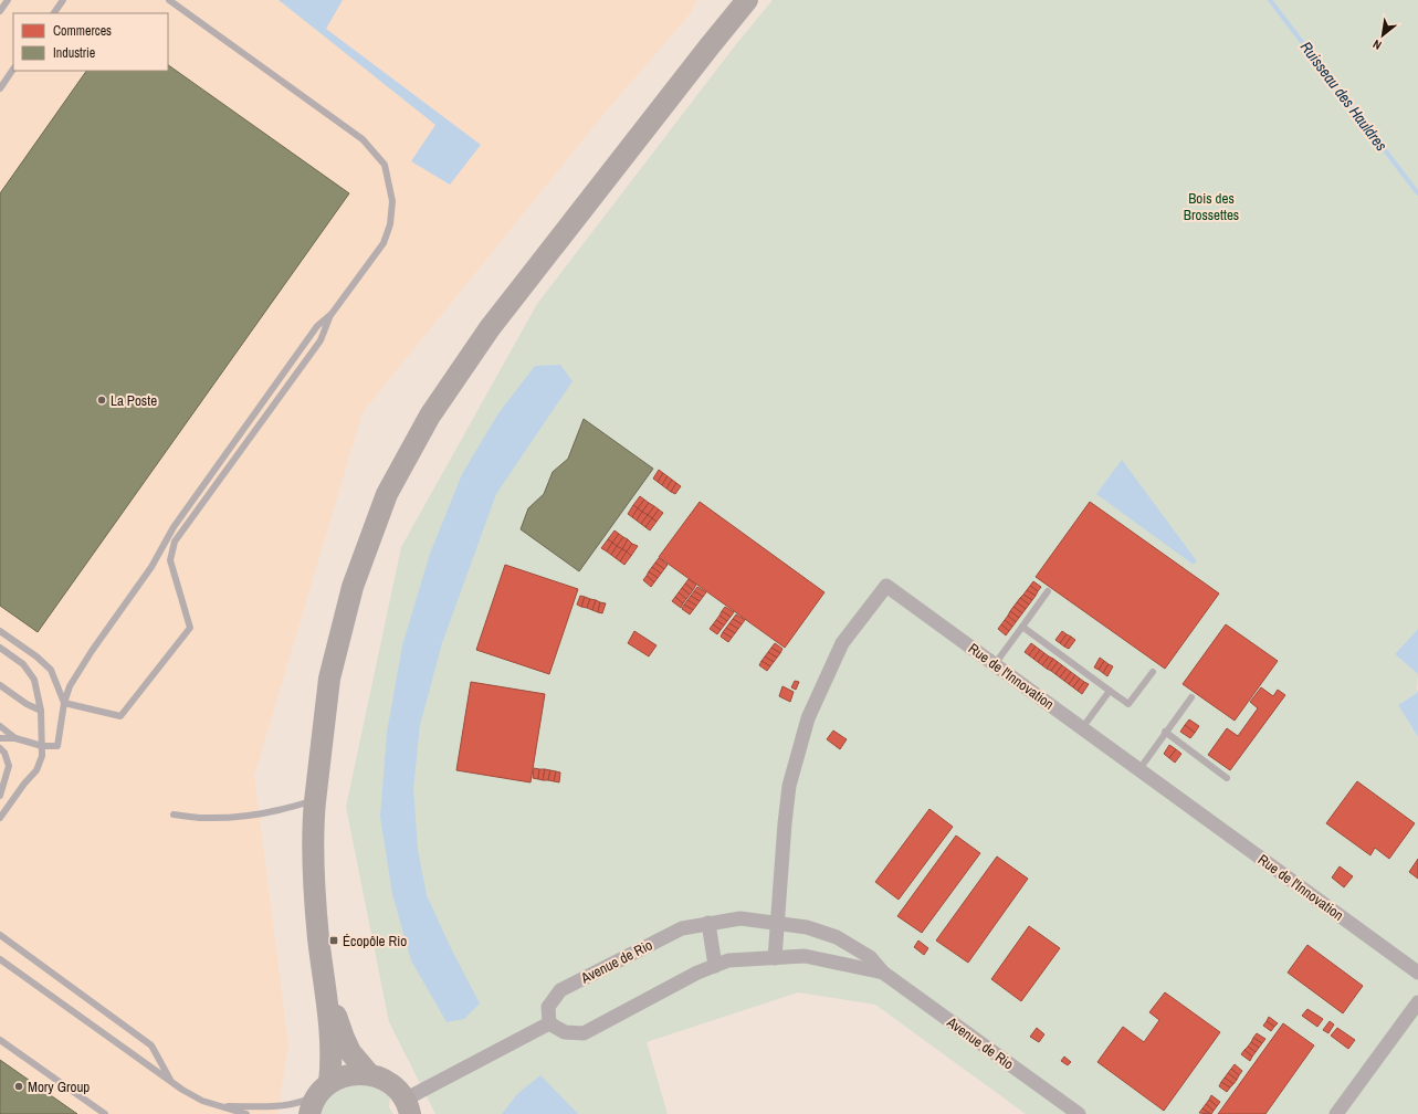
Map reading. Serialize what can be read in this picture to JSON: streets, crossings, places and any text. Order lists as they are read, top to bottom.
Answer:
{
  "streets": {
    "street": ["Rue de l'Innovation", "Avenue de Rio"]
  },
  "crossings": [
    ["Rue de l'Innovation", "Avenue de Rio"]
  ],
  "water": ["Ruisseau des Hauldres"],
  "parks": ["Bois des Brossettes"],
  "places": {
    "other": ["La Poste", "Mory Group"],
    "transit": ["Écopôle Rio"]
  },
  "legend": ["Commerces", "Industrie"],
  "north": "bottom left"
}
